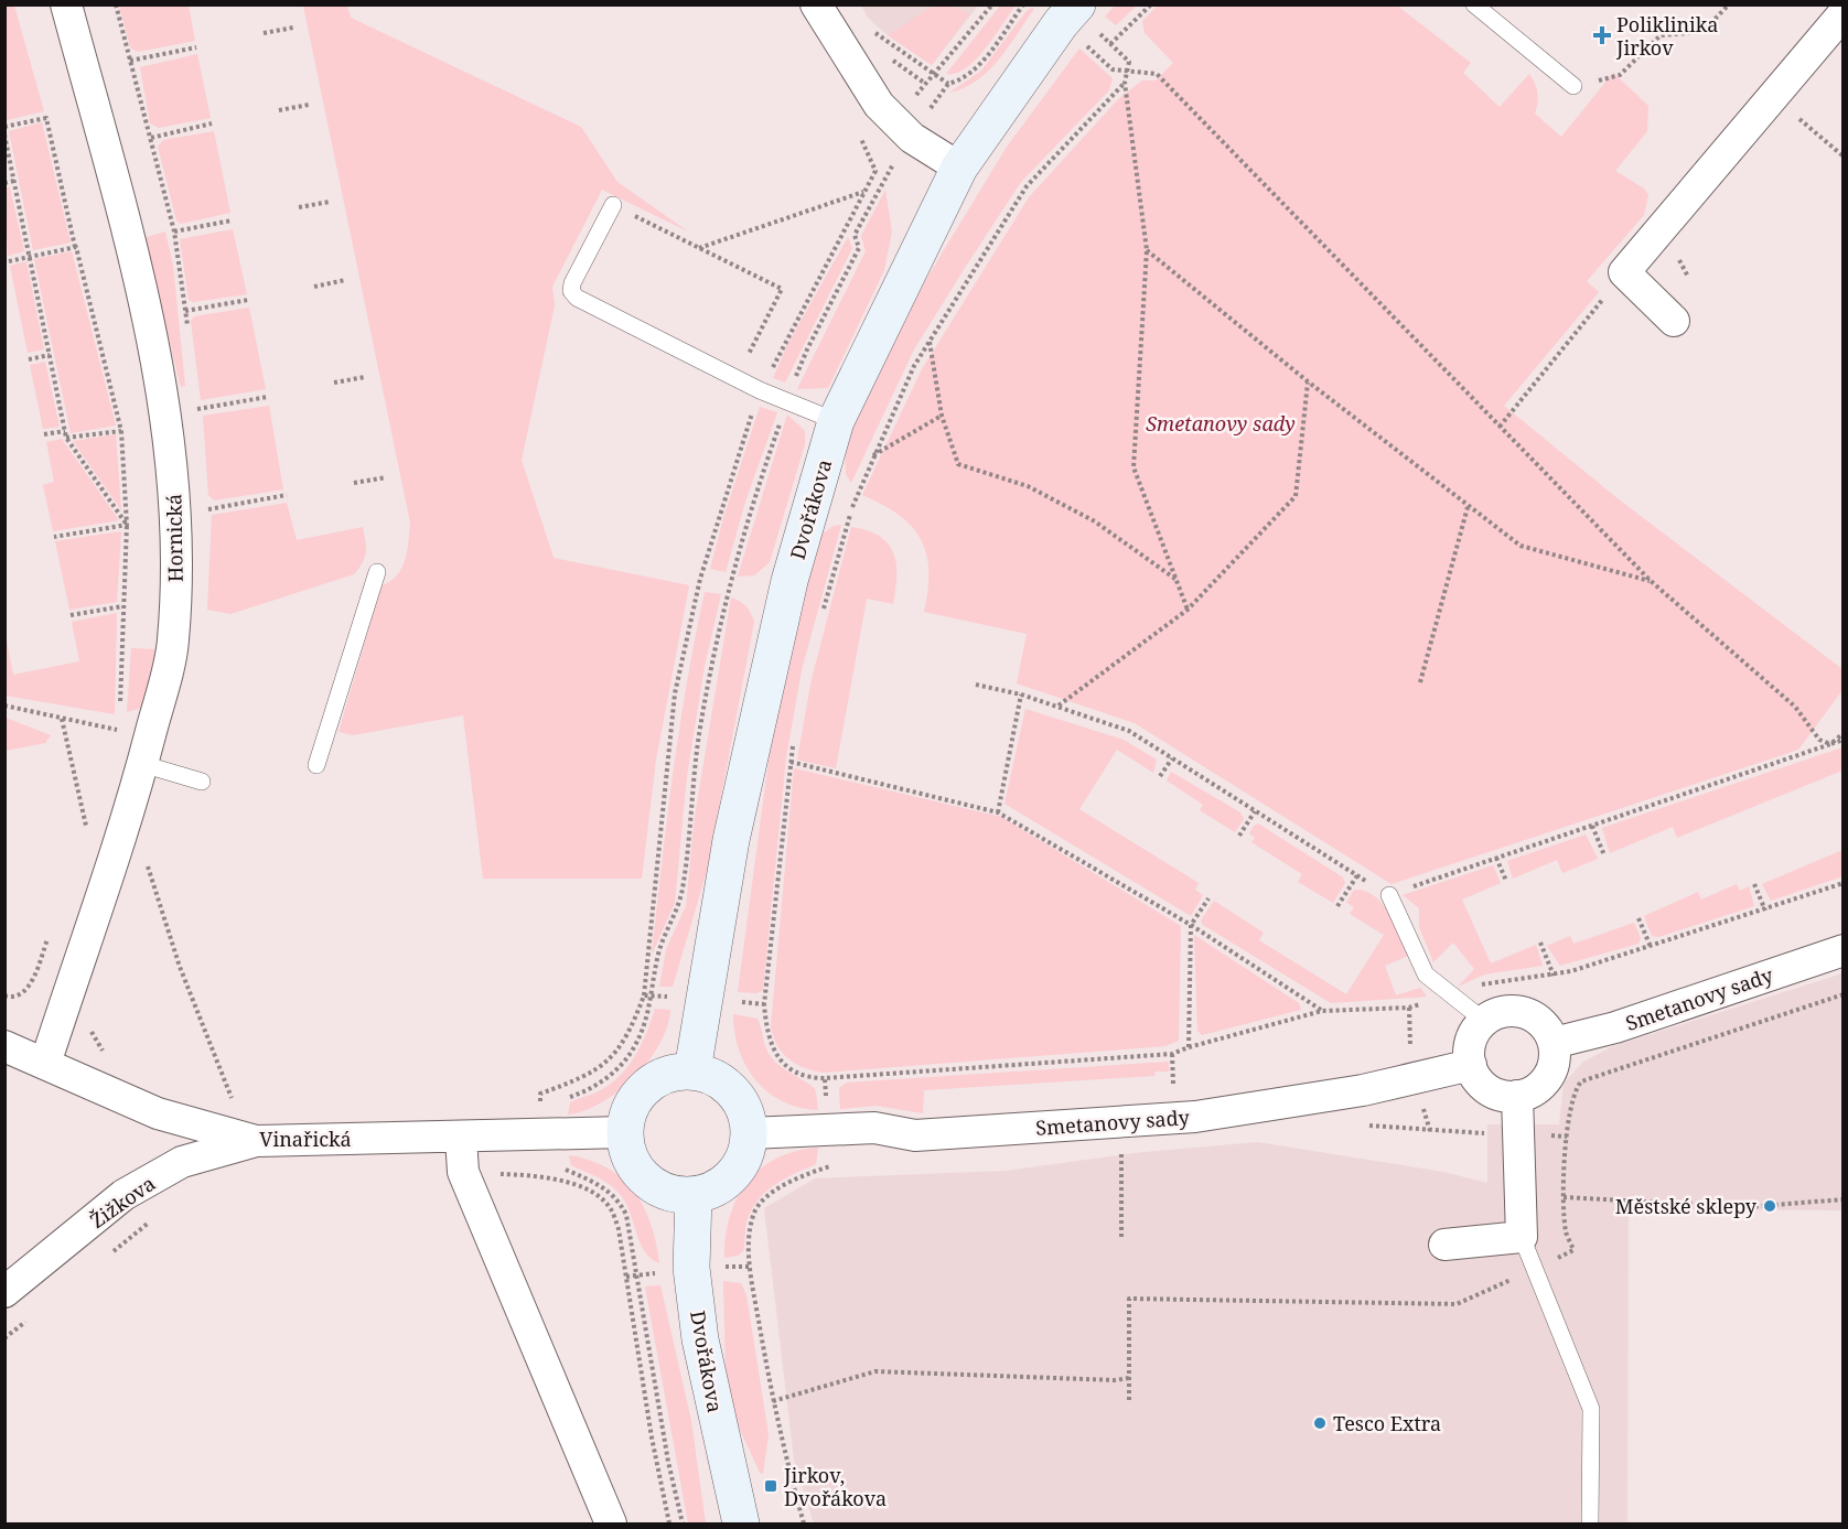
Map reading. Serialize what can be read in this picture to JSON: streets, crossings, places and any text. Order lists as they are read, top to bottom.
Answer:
{
  "streets": {
    "street": [
      "Dvořákova",
      "Hornická",
      "Smetanovy sady",
      "Vinařická",
      "Žižkova"
    ]
  },
  "crossings": [
    ["Dvořákova", "Smetanovy sady"],
    ["Dvořákova", "Vinařická"],
    ["Hornická", "Vinařická"],
    ["Smetanovy sady", "Vinařická"],
    ["Vinařická", "Žižkova"]
  ],
  "parks": ["Smetanovy sady"],
  "places": {
    "health": ["Poliklinika Jirkov"],
    "other": ["Městské sklepy", "Tesco Extra"],
    "transit": ["Jirkov, Dvořákova"]
  }
}
